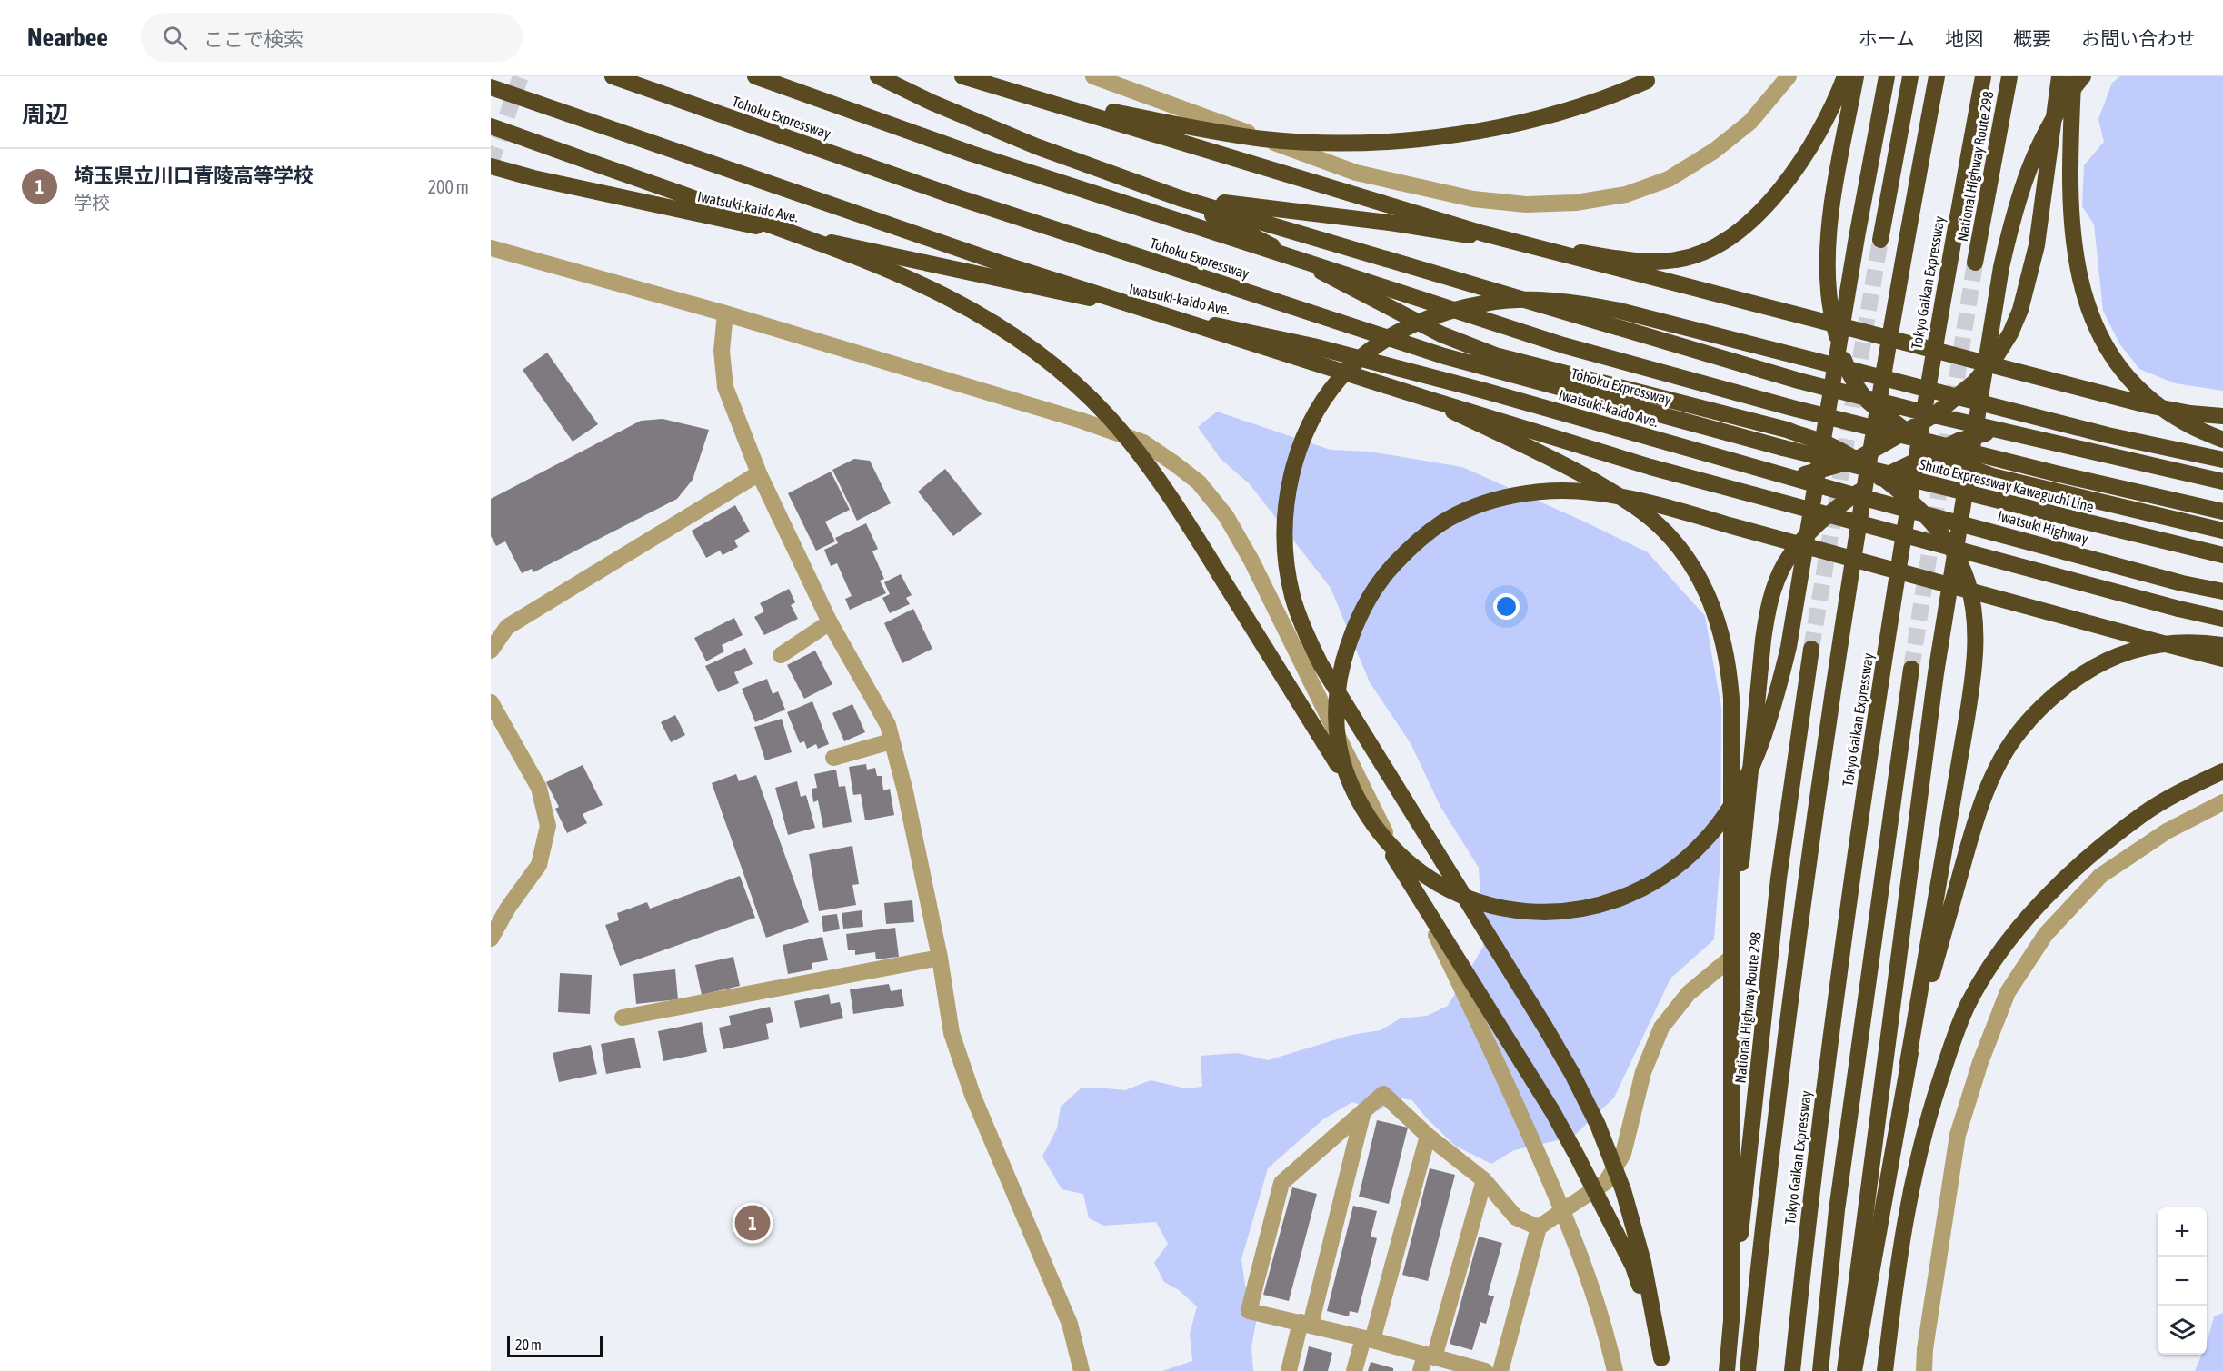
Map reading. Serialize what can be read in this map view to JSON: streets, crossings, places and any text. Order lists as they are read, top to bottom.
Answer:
{
  "streets": {
    "highway": [
      "Tohoku Expressway",
      "National Highway Route 298",
      "Iwatsuki-kaido Ave.",
      "Tokyo Gaikan Expressway",
      "Shuto Expressway Kawaguchi Line",
      "Iwatsuki Highway"
    ]
  },
  "crossings": [
    ["Tohoku Expressway", "Shuto Expressway Kawaguchi Line"],
    ["Iwatsuki-kaido Ave.", "Iwatsuki Highway"]
  ],
  "scale_bar": "20 m",
  "page": {
    "header": "Nearbee",
    "search": "ここで検索",
    "nav": [
      "ホーム",
      "地図",
      "概要",
      "お問い合わせ"
    ],
    "heading": "周辺",
    "list": [
      {
        "mark": "1",
        "name": "埼玉県立川口青陵高等学校",
        "note": "学校",
        "value": "200 m"
      }
    ],
    "pins": "1",
    "map_buttons": ["+", "−"],
    "scale": "20 m"
  }
}
